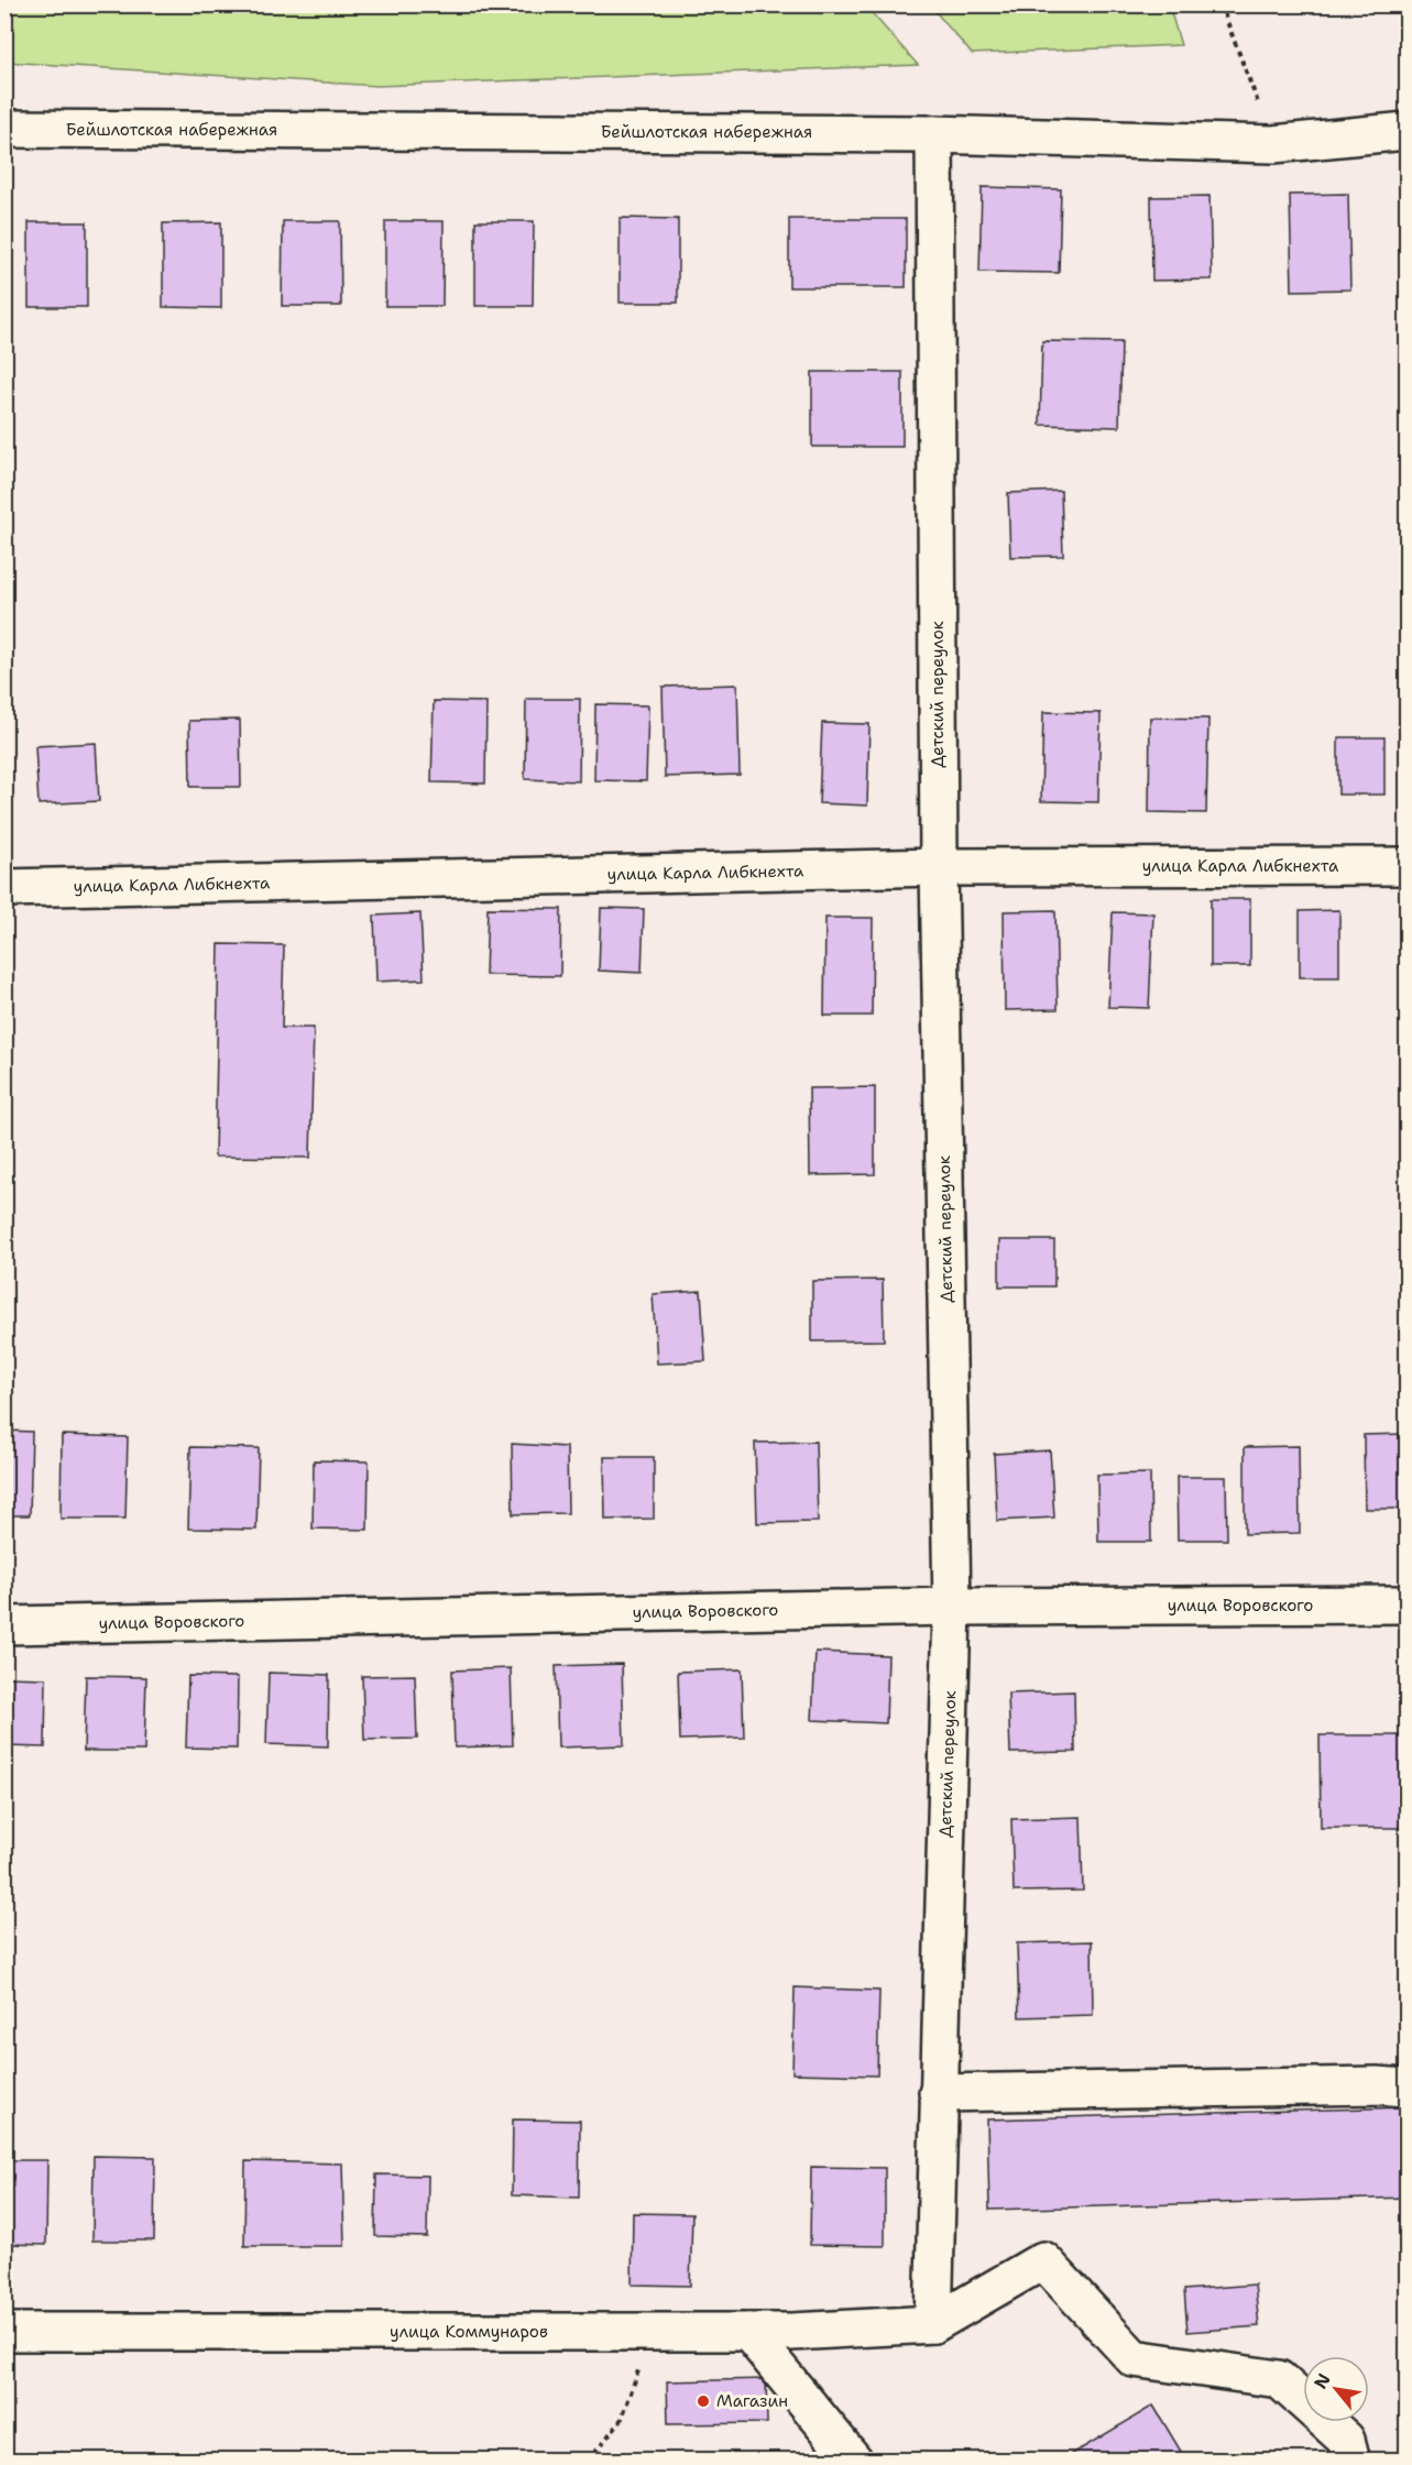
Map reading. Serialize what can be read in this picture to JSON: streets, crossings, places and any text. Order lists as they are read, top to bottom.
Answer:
{
  "streets": {
    "street": [
      "Бейшлотская набережная",
      "Детский переулок",
      "улица Карла Либкнехта",
      "улица Воровского",
      "улица Коммунаров"
    ]
  },
  "crossings": [
    ["Бейшлотская набережная", "Детский переулок"],
    ["Детский переулок", "улица Карла Либкнехта"],
    ["Детский переулок", "улица Воровского"],
    ["Детский переулок", "улица Коммунаров"]
  ],
  "places": ["Магазин"],
  "north": "top left"
}
